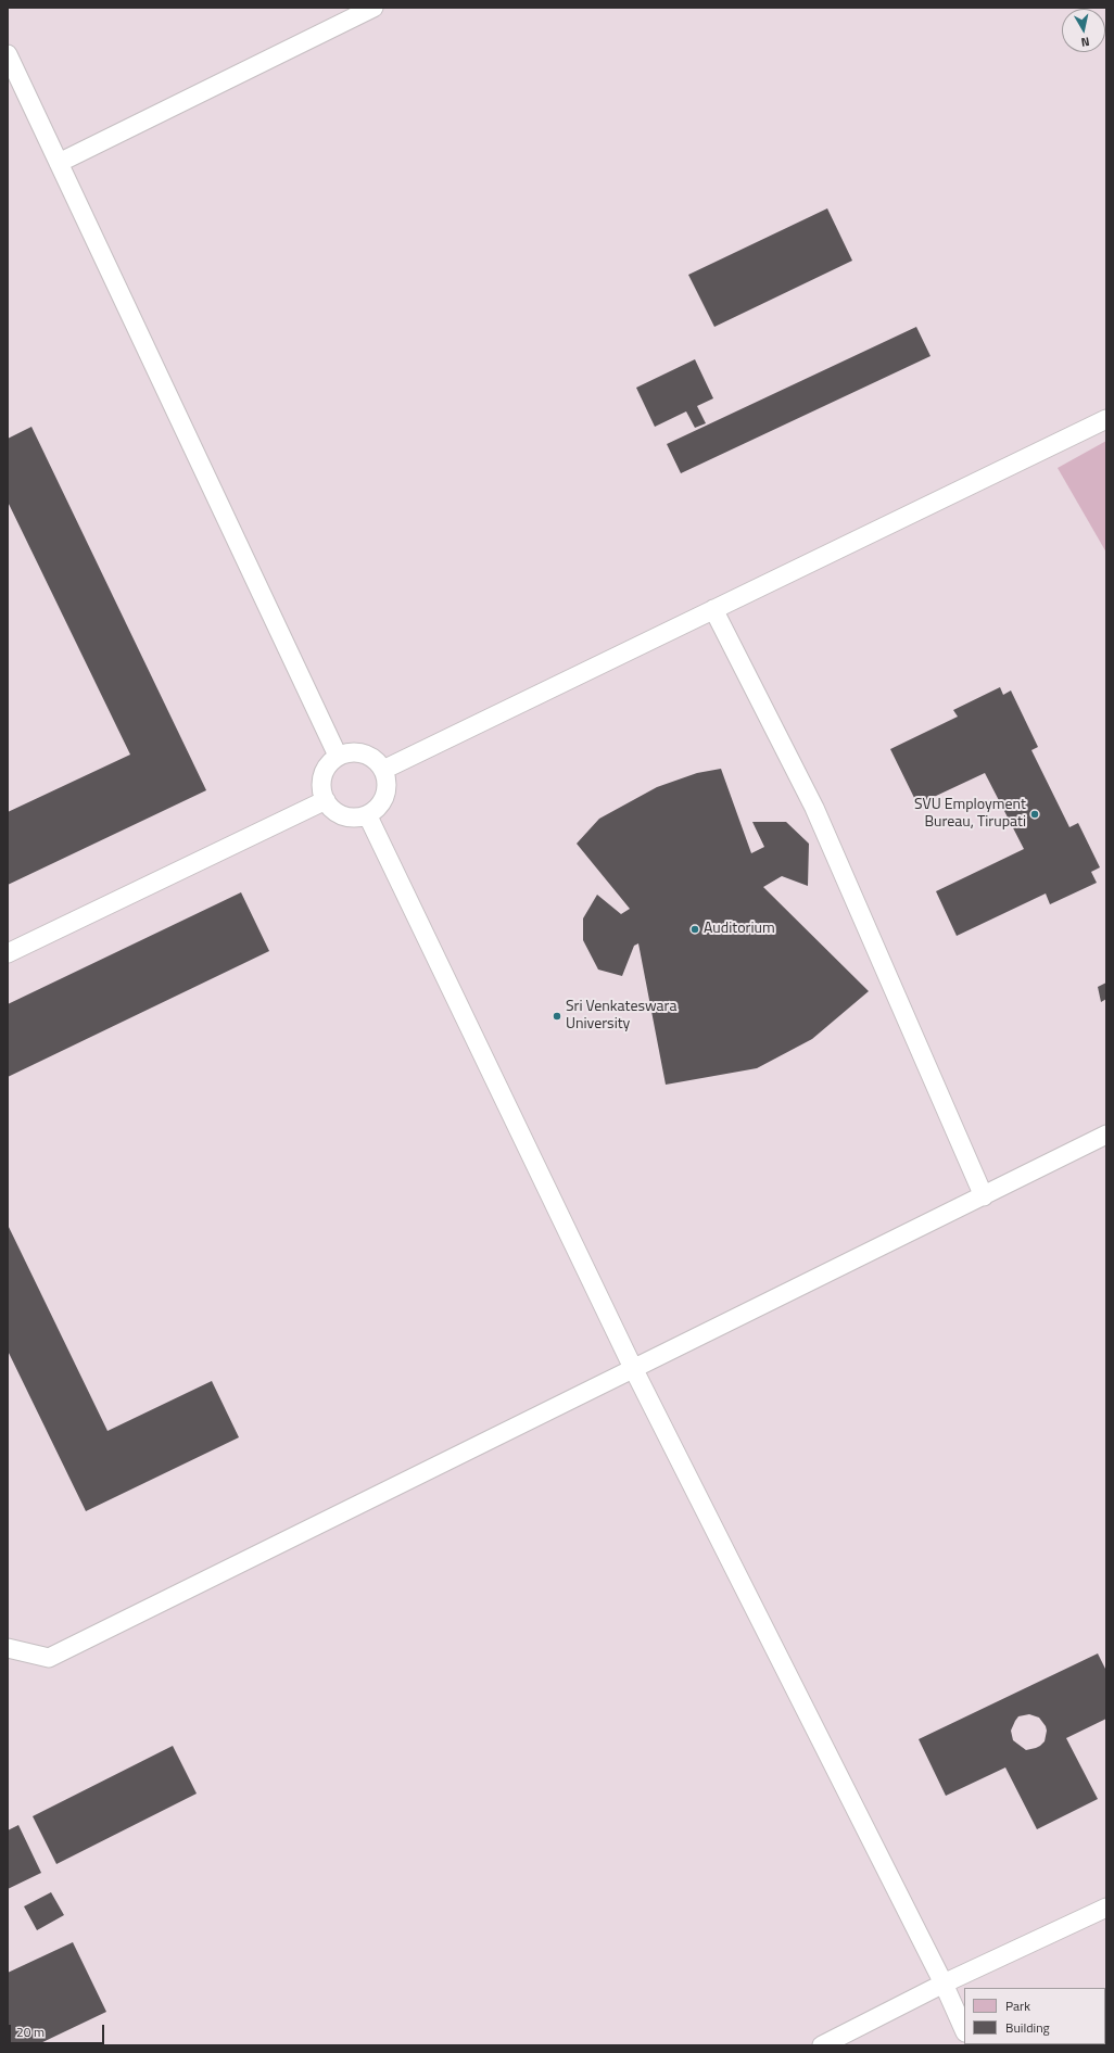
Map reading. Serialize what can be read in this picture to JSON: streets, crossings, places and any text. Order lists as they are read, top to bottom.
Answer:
{
  "places": ["SVU Employment Bureau, Tirupati", "Auditorium", "Sri Venkateswara University"],
  "legend": ["Park", "Building"],
  "scale_bar": "20 m",
  "north": "bottom"
}
